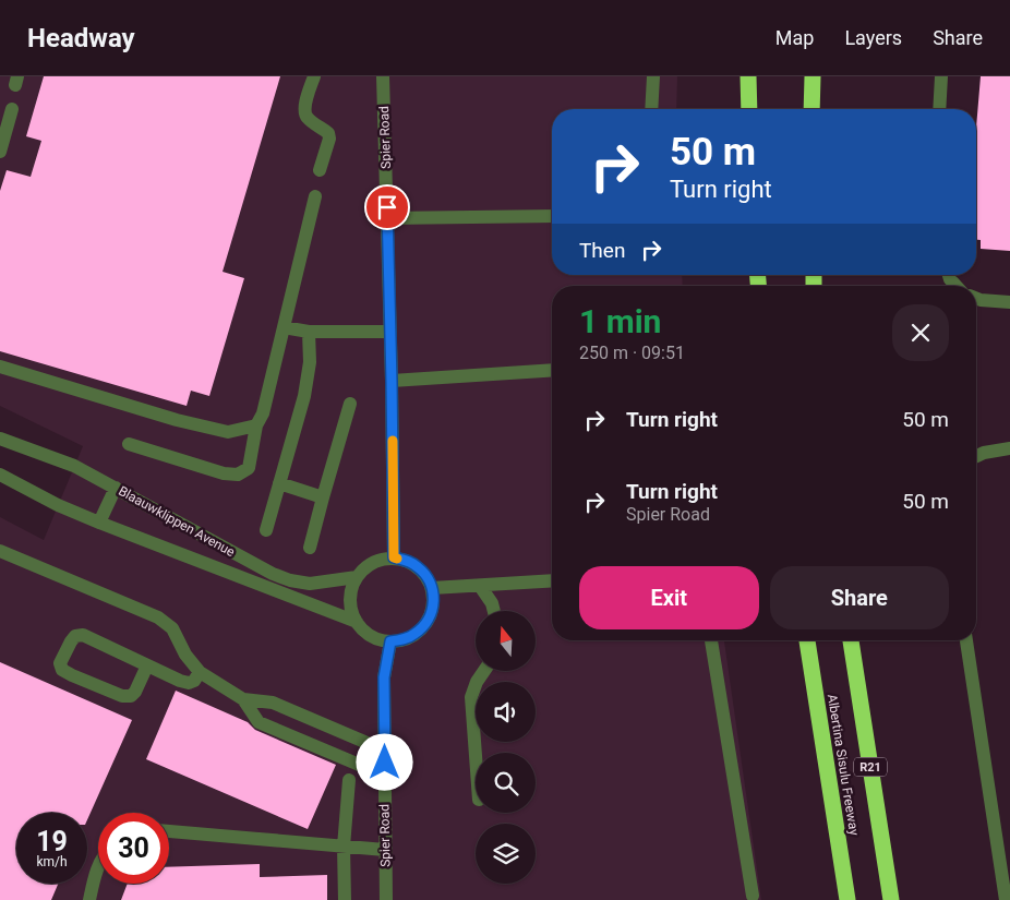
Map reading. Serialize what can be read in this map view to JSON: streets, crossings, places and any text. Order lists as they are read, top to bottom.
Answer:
{
  "streets": {
    "highway": ["Albertina Sisulu Freeway", "R21"],
    "street": ["Spier Road", "Blaauwklippen Avenue"]
  },
  "crossings": [
    ["Spier Road", "Blaauwklippen Avenue"]
  ],
  "north": "top",
  "page": {
    "header": "Headway",
    "nav": ["Map", "Layers", "Share"],
    "turn": ["50 m", "Turn right"],
    "then": "Then",
    "heading": ["1 min", "250 m · 09:51"],
    "list": [
      {
        "name": "Turn right",
        "value": "50 m"
      },
      {
        "name": "Turn right",
        "note": "Spier Road",
        "value": "50 m"
      }
    ],
    "buttons": ["Exit", "Share"],
    "speed": "19 km/h",
    "limit": "30"
  }
}
